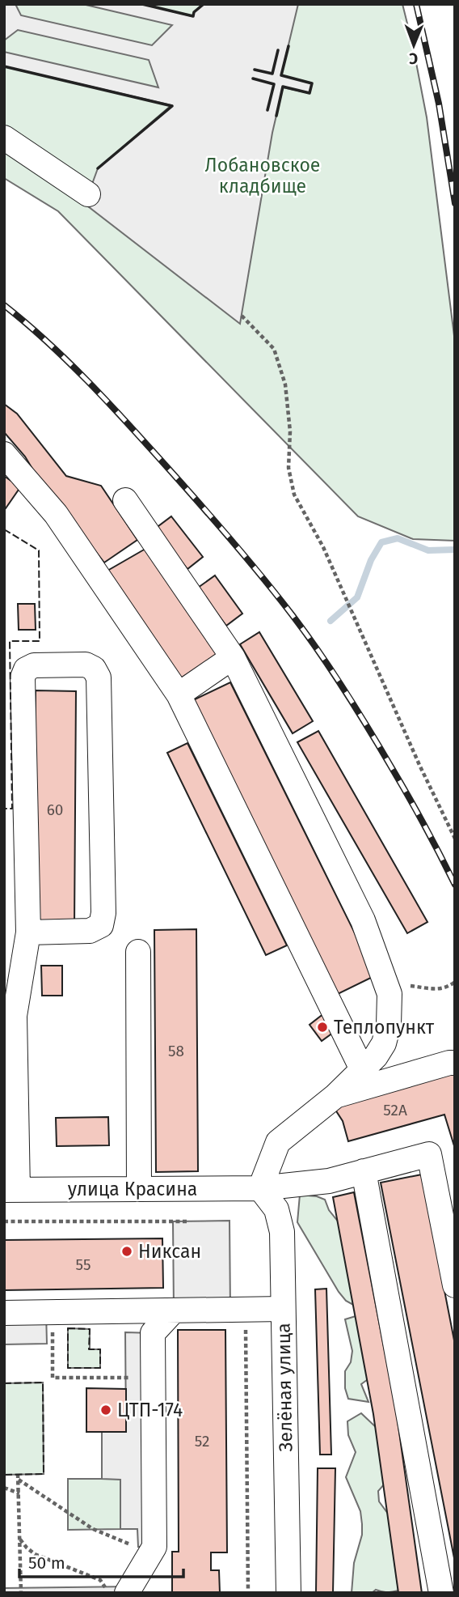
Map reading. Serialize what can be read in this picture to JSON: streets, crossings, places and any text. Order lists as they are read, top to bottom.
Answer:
{
  "streets": {
    "street": ["улица Красина", "Зелёная улица"]
  },
  "crossings": [
    ["улица Красина", "Зелёная улица"]
  ],
  "parks": ["Лобановское кладбище"],
  "places": ["Теплопункт", "Никсан", "ЦТП-174"],
  "house_numbers": [
    "60",
    "58",
    "52А",
    "55",
    "52"
  ],
  "scale_bar": "50 m",
  "north": "bottom"
}
